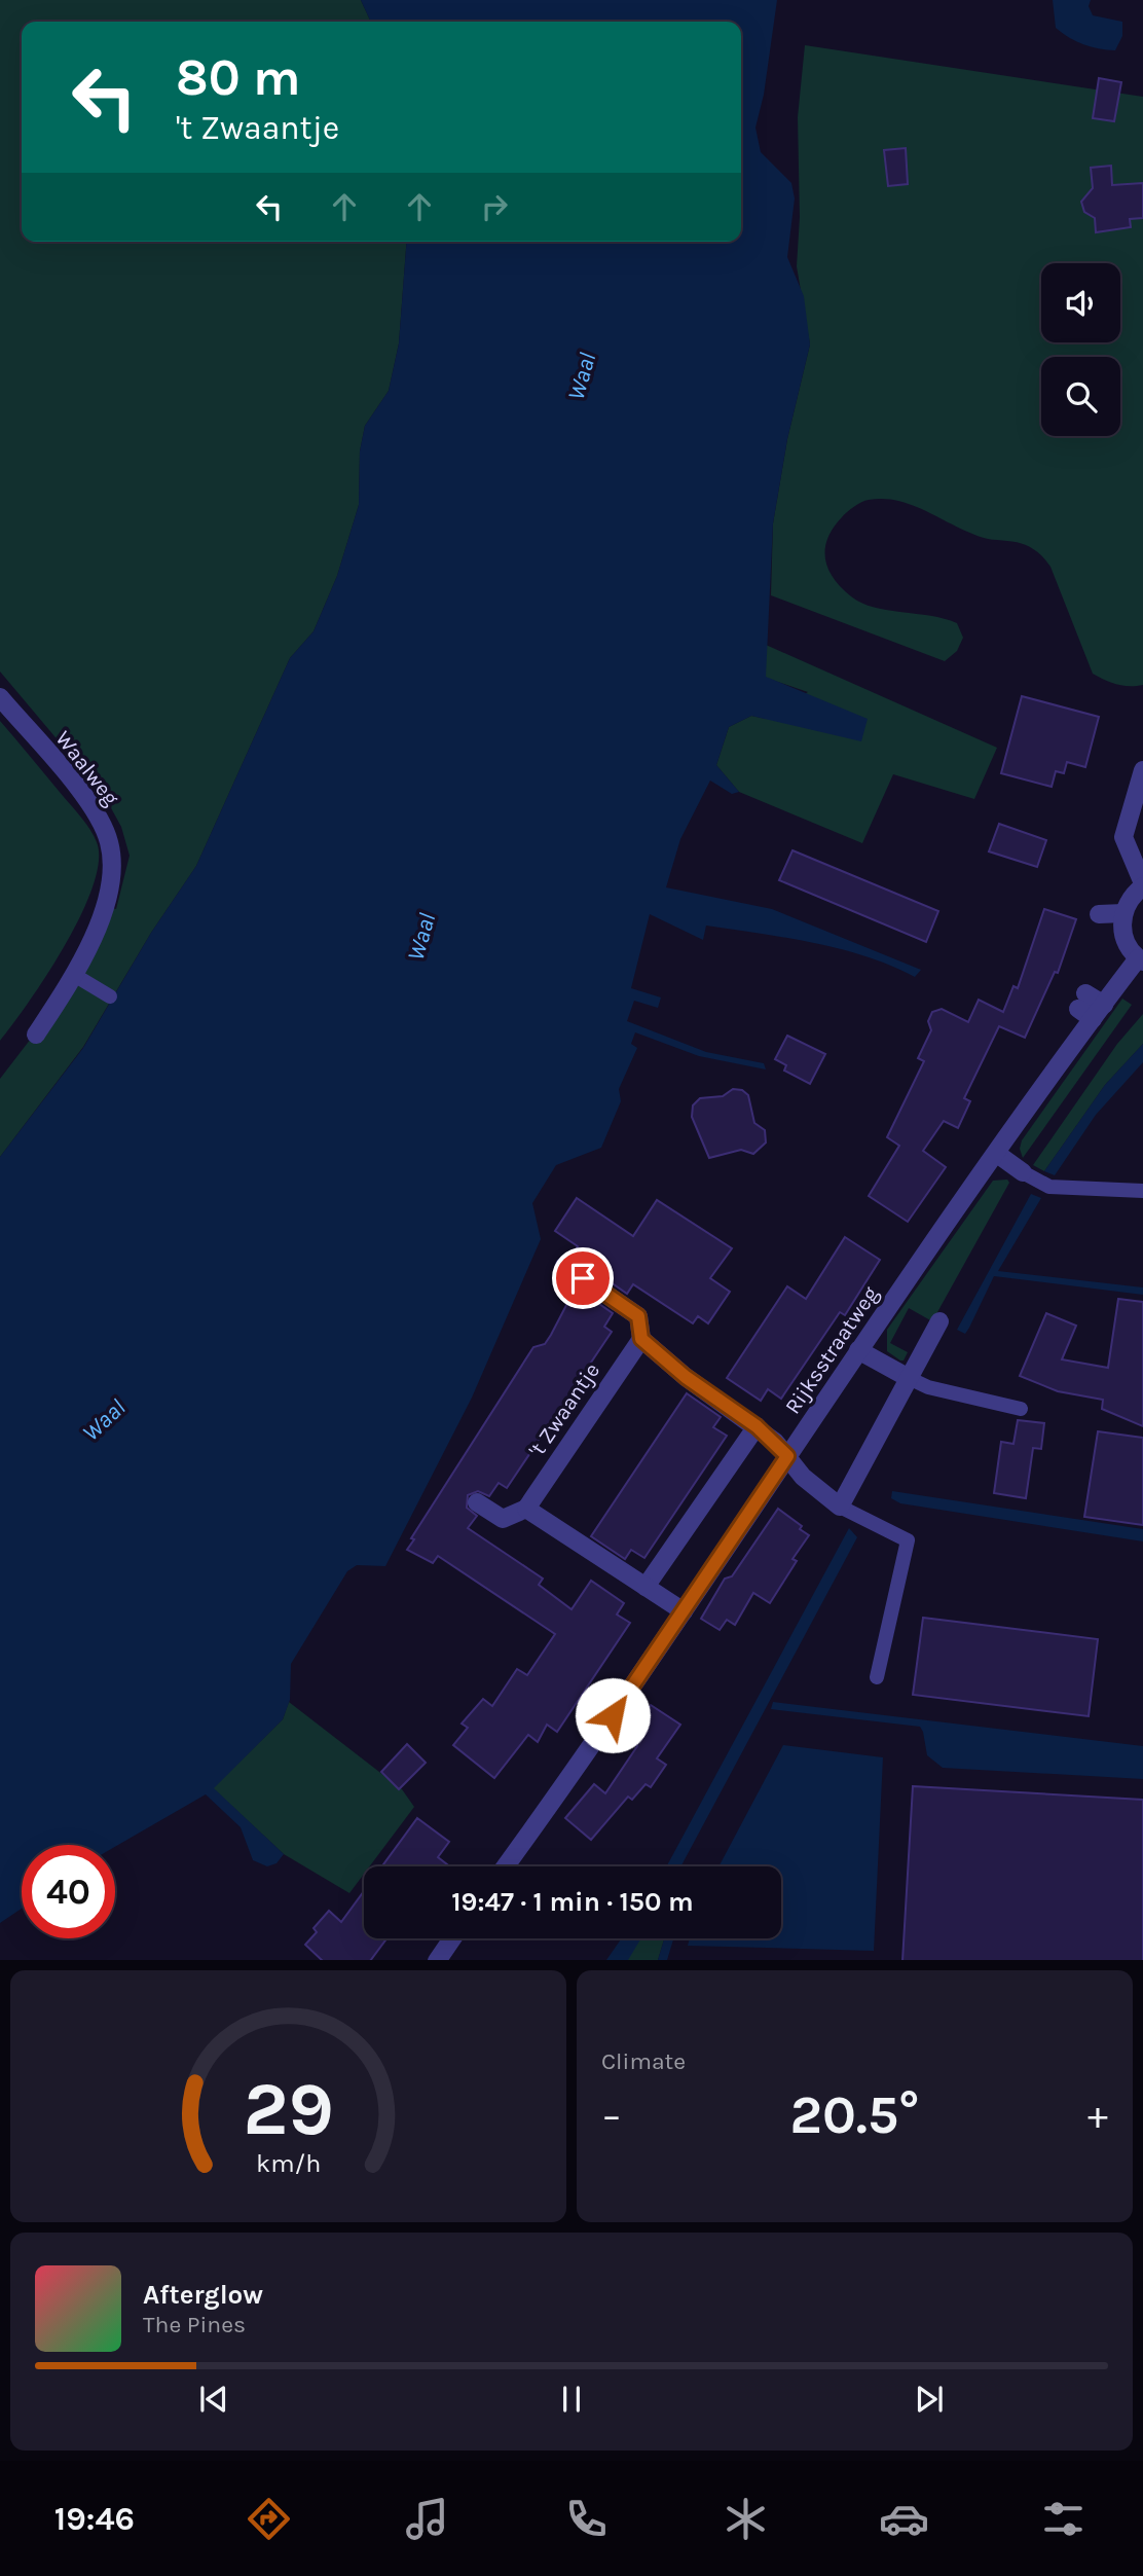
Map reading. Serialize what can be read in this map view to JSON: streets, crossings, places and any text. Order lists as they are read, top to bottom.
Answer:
{
  "streets": {
    "street": ["Waalweg", "Rijksstraatweg", "'t Zwaantje"]
  },
  "water": ["Waal"],
  "page": {
    "turn": ["80 m", "'t Zwaantje"],
    "limit": "40",
    "trip": "19:47 · 1 min · 150 m",
    "tile": "Climate",
    "heat": ["−", "20.5°", "+"],
    "song": ["Afterglow", "The Pines"],
    "tabs": "19:46",
    "gauge": ["29", "km/h"]
  }
}
